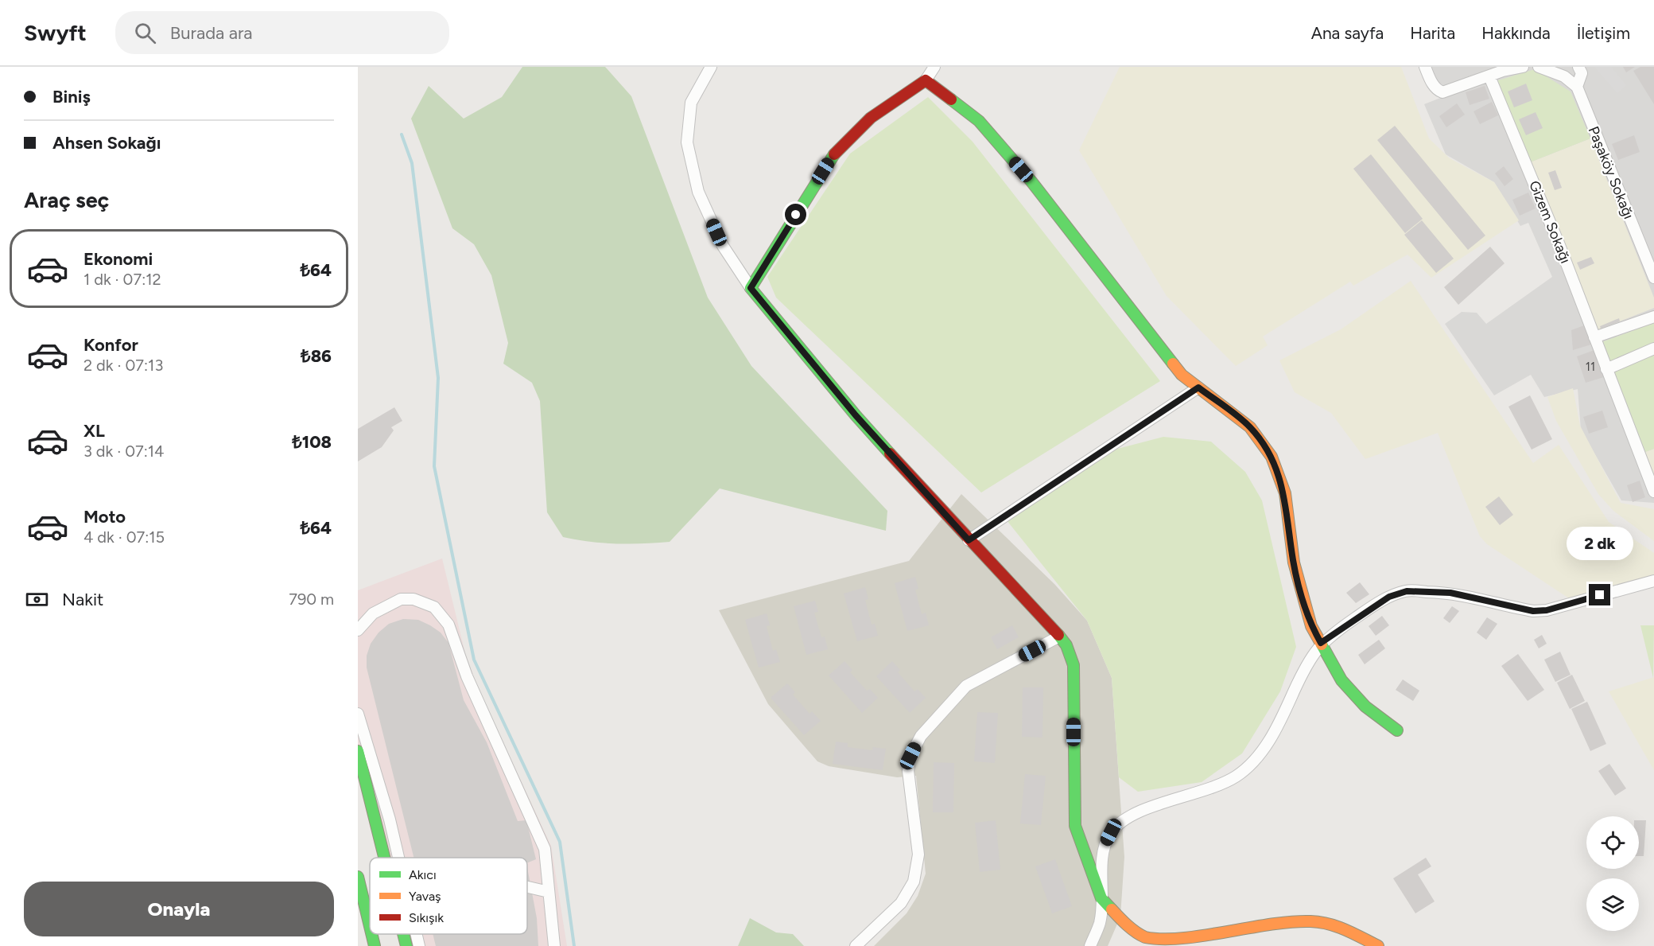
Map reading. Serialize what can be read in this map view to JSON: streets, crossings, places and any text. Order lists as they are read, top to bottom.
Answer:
{
  "streets": {
    "street": ["Paşaköy Sokağı", "Gizem Sokağı"]
  },
  "house_numbers": ["11"],
  "legend": ["Akıcı", "Yavaş", "Sıkışık"],
  "page": {
    "header": "Swyft",
    "search": "Burada ara",
    "nav": [
      "Ana sayfa",
      "Harita",
      "Hakkında",
      "İletişim"
    ],
    "banner": ["Biniş", "Ahsen Sokağı"],
    "heading": "Araç seç",
    "list": [
      {
        "name": "Ekonomi",
        "note": "1 dk · 07:12",
        "value": "₺64"
      },
      {
        "name": "Konfor",
        "note": "2 dk · 07:13",
        "value": "₺86"
      },
      {
        "name": "XL",
        "note": "3 dk · 07:14",
        "value": "₺108"
      },
      {
        "name": "Moto",
        "note": "4 dk · 07:15",
        "value": "₺64"
      }
    ],
    "bubble": "2 dk",
    "pay": ["Nakit", "790 m"],
    "buttons": "Onayla"
  }
}
